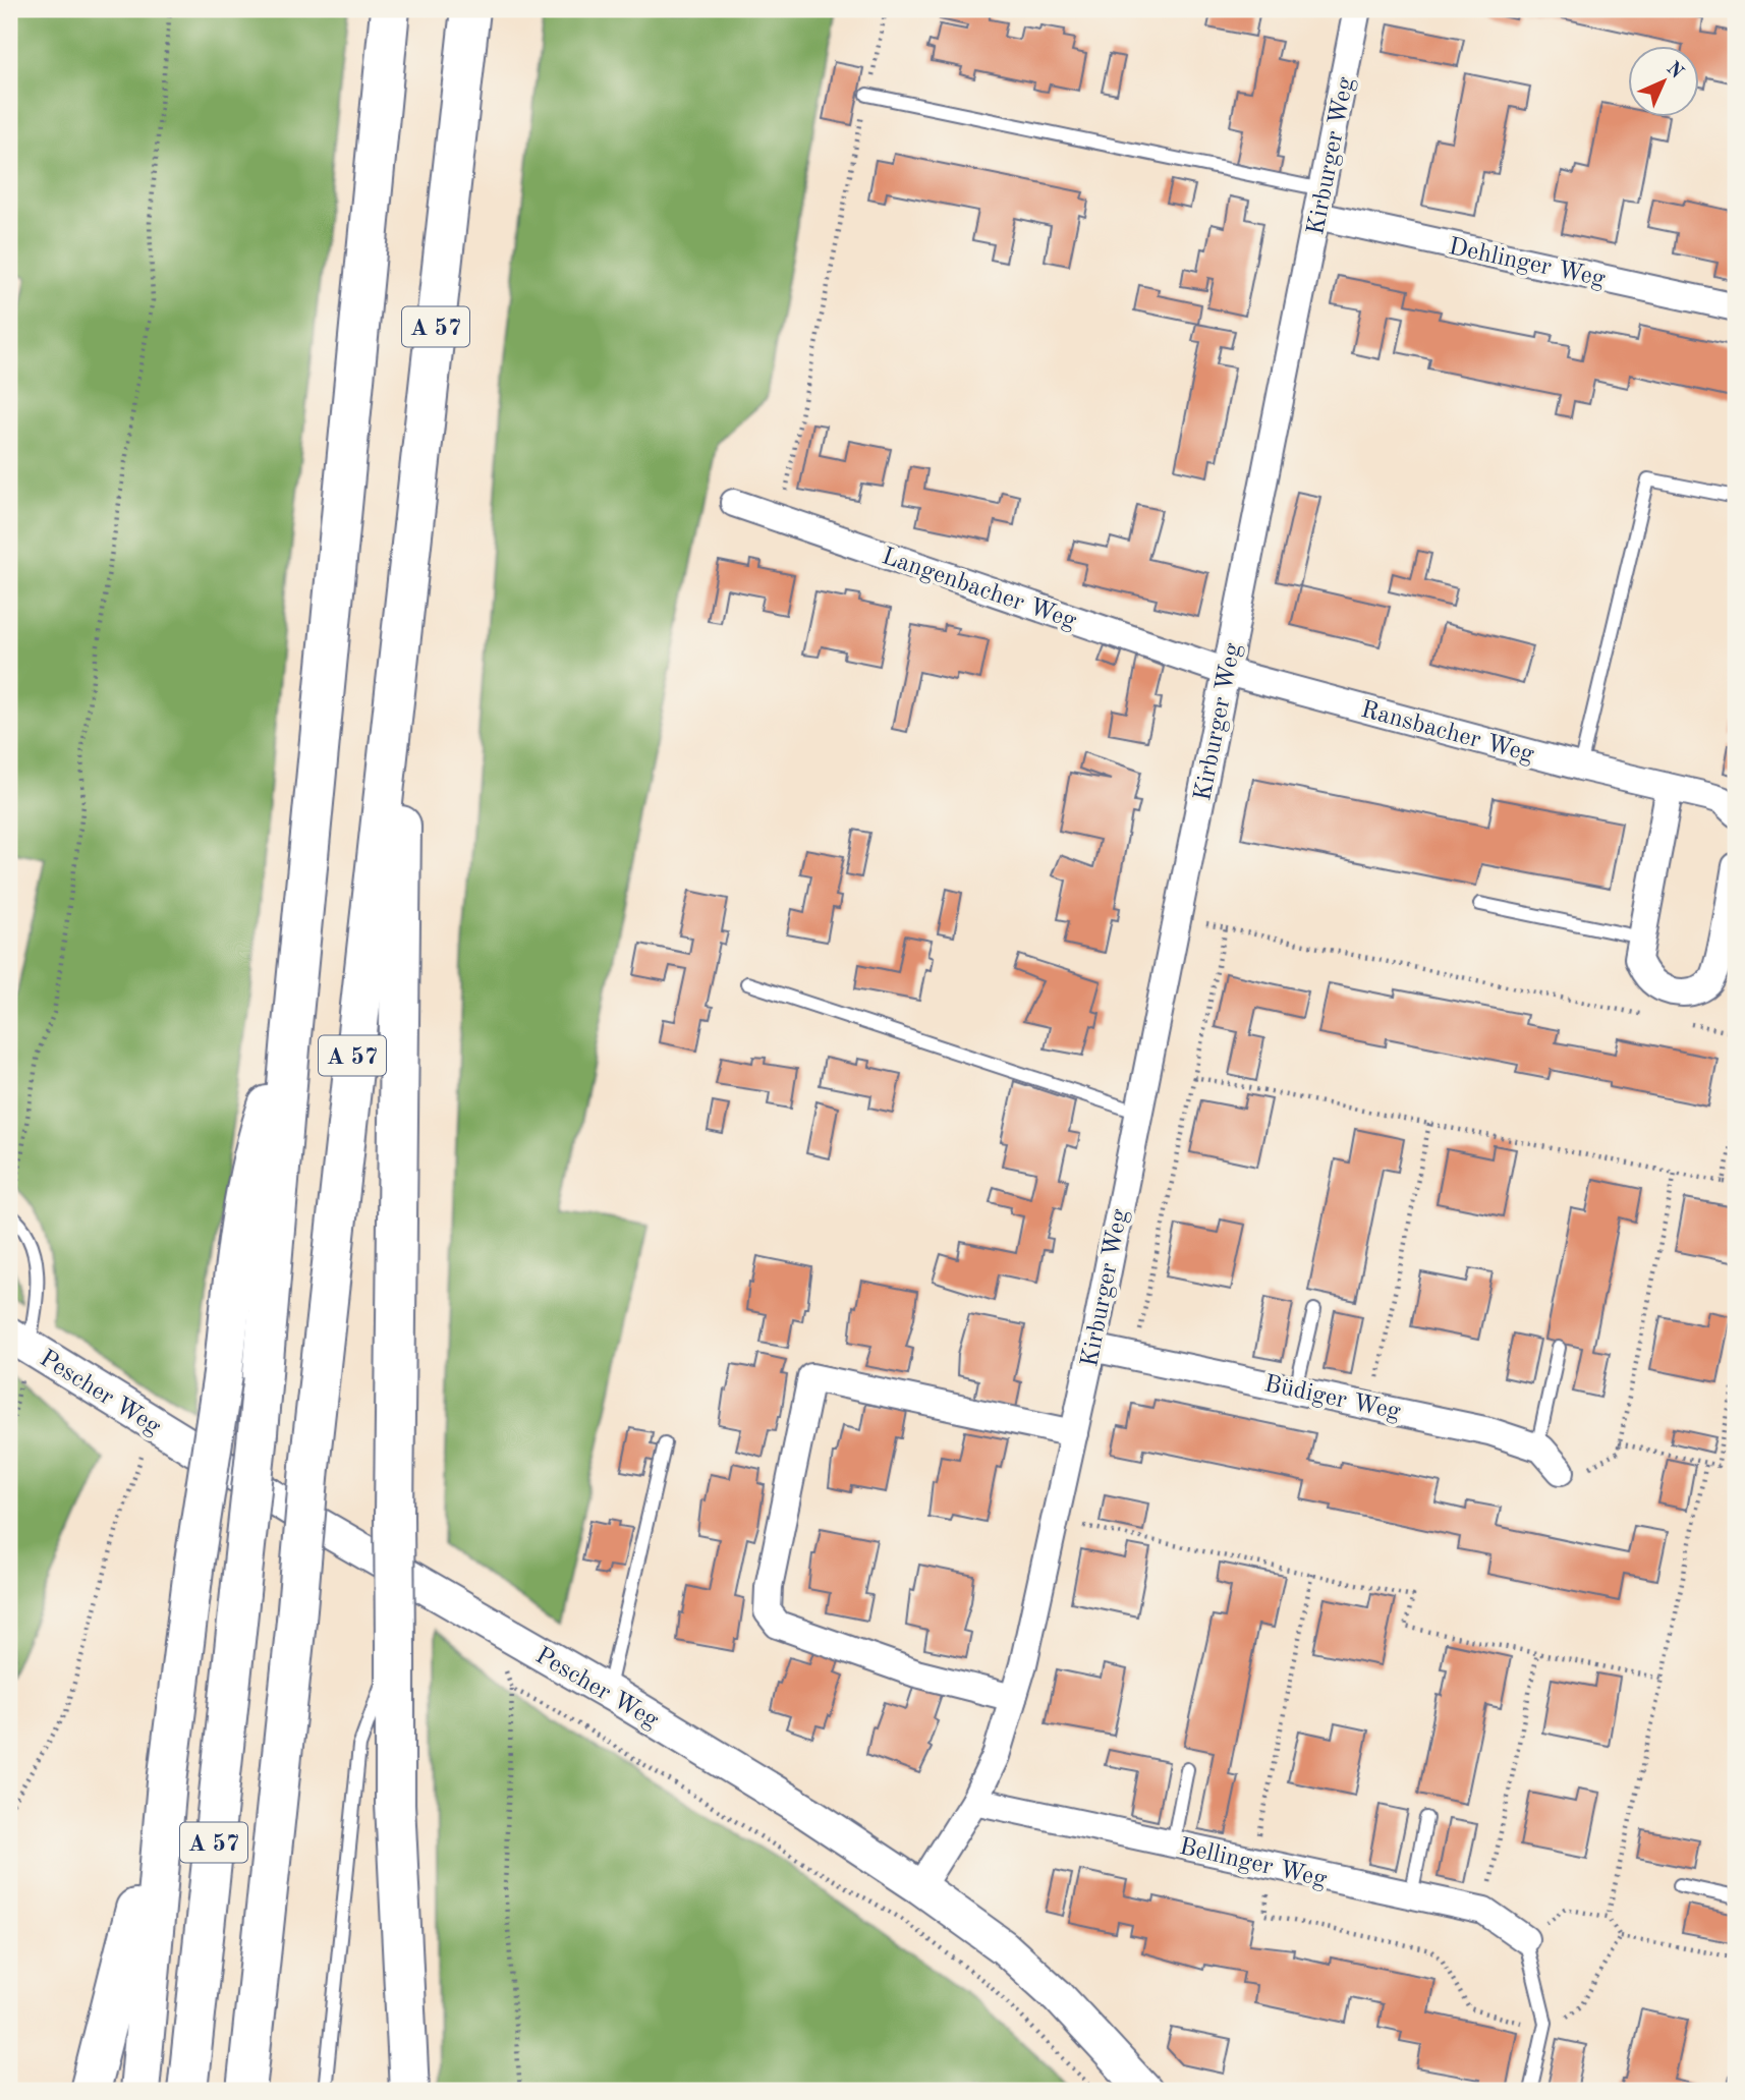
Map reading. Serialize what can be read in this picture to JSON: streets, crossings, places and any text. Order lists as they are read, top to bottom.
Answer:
{
  "streets": {
    "highway": ["A 57"],
    "street": [
      "Kirburger Weg",
      "Dehlinger Weg",
      "Langenbacher Weg",
      "Ransbacher Weg",
      "Pescher Weg",
      "Büdiger Weg",
      "Bellinger Weg"
    ]
  },
  "crossings": [
    ["Kirburger Weg", "Dehlinger Weg"],
    ["Kirburger Weg", "Langenbacher Weg"],
    ["Kirburger Weg", "Ransbacher Weg"],
    ["Kirburger Weg", "Pescher Weg"],
    ["Kirburger Weg", "Büdiger Weg"],
    ["Kirburger Weg", "Bellinger Weg"],
    ["Langenbacher Weg", "Ransbacher Weg"]
  ],
  "north": "top right"
}
